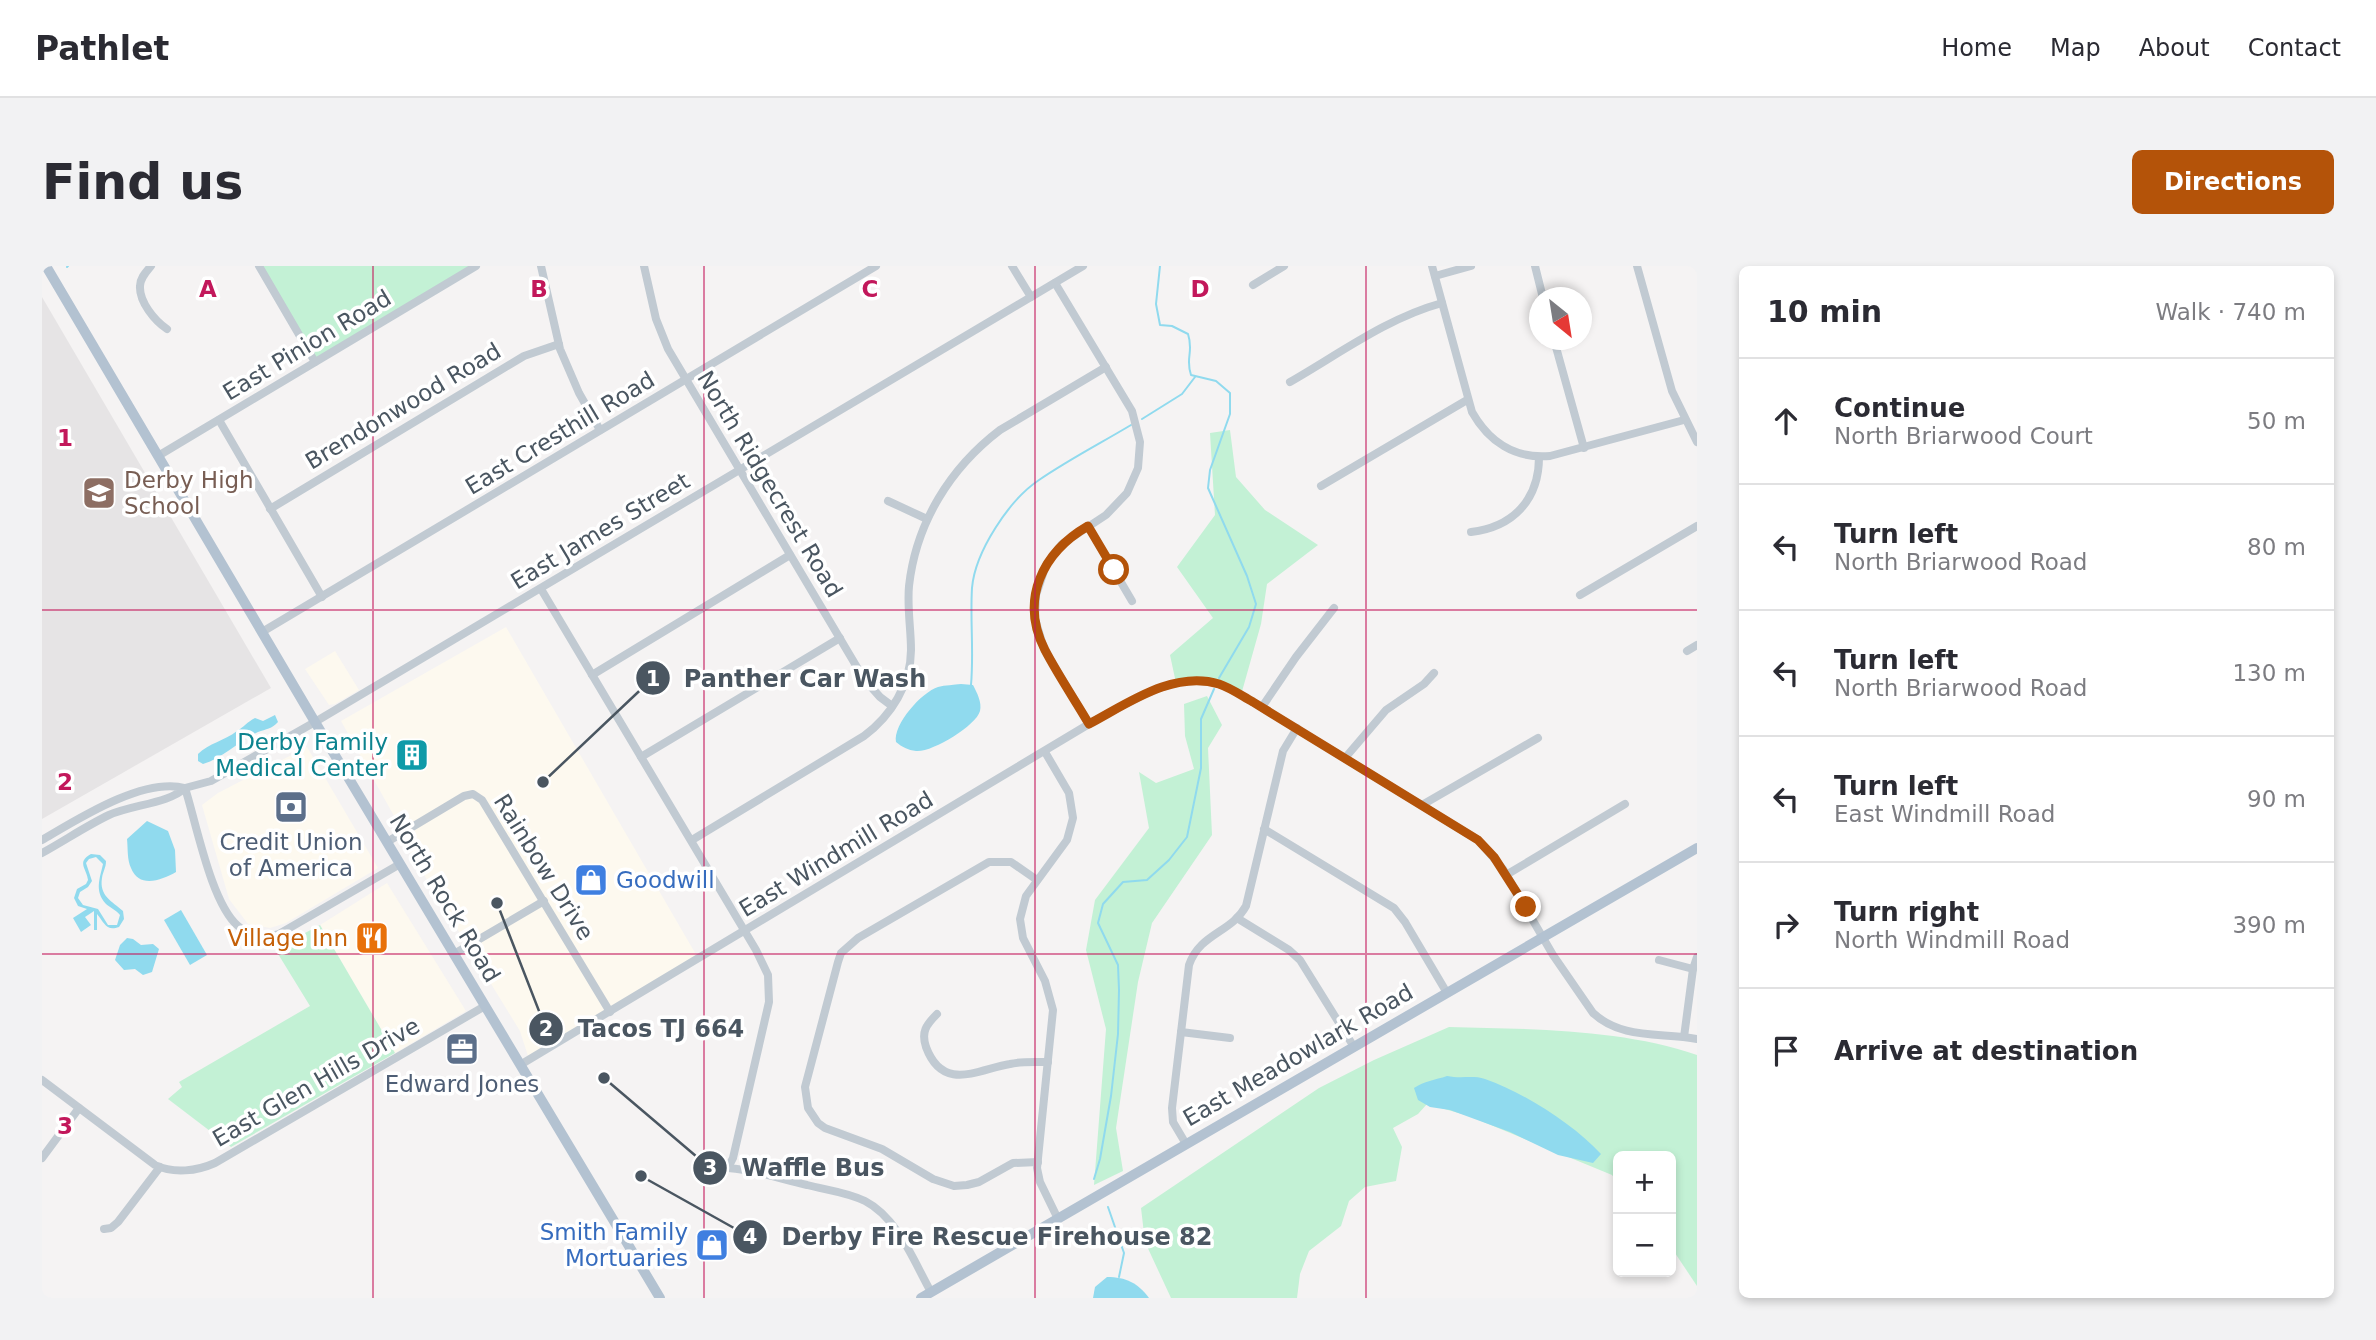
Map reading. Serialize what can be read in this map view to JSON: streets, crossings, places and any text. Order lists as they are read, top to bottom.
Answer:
{
  "streets": {
    "main road": ["North Rock Road", "East Meadowlark Road"],
    "street": [
      "East Pinion Road",
      "Brendonwood Road",
      "East Cresthill Road",
      "North Ridgecrest Road",
      "East James Street",
      "East Windmill Road",
      "Rainbow Drive",
      "East Glen Hills Drive"
    ]
  },
  "crossings": [
    ["East Pinion Road", "North Rock Road"],
    ["East Cresthill Road", "North Ridgecrest Road"],
    ["East Cresthill Road", "North Rock Road"],
    ["North Ridgecrest Road", "East James Street"],
    ["East James Street", "North Rock Road"],
    ["East Windmill Road", "Rainbow Drive"],
    ["East Windmill Road", "North Rock Road"],
    ["Rainbow Drive", "North Rock Road"],
    ["North Rock Road", "East Glen Hills Drive"]
  ],
  "places": {
    "school or university": ["Derby High School"],
    "building": ["Derby Family Medical Center"],
    "other": [
      "Panther Car Wash",
      "Tacos TJ 664",
      "Waffle Bus",
      "Derby Fire Rescue Firehouse 82"
    ],
    "bank": ["Credit Union of America"],
    "shop": ["Goodwill", "Smith Family Mortuaries"],
    "restaurant": ["Village Inn"],
    "office": ["Edward Jones"]
  },
  "north": "bottom right",
  "page": {
    "header": "Pathlet",
    "nav": [
      "Home",
      "Map",
      "About",
      "Contact"
    ],
    "buttons": "Directions",
    "title": "Find us",
    "heading": ["10 min", "Walk · 740 m"],
    "list": [
      ["Continue", "North Briarwood Court", "50 m"],
      ["Turn left", "North Briarwood Road", "80 m"],
      ["Turn left", "North Briarwood Road", "130 m"],
      ["Turn left", "East Windmill Road", "90 m"],
      ["Turn right", "North Windmill Road", "390 m"],
      "Arrive at destination"
    ],
    "map_buttons": ["+", "−"]
  },
  "grid": {
    "columns": [
      "A",
      "B",
      "C",
      "D"
    ],
    "rows": ["1", "2", "3"]
  }
}
